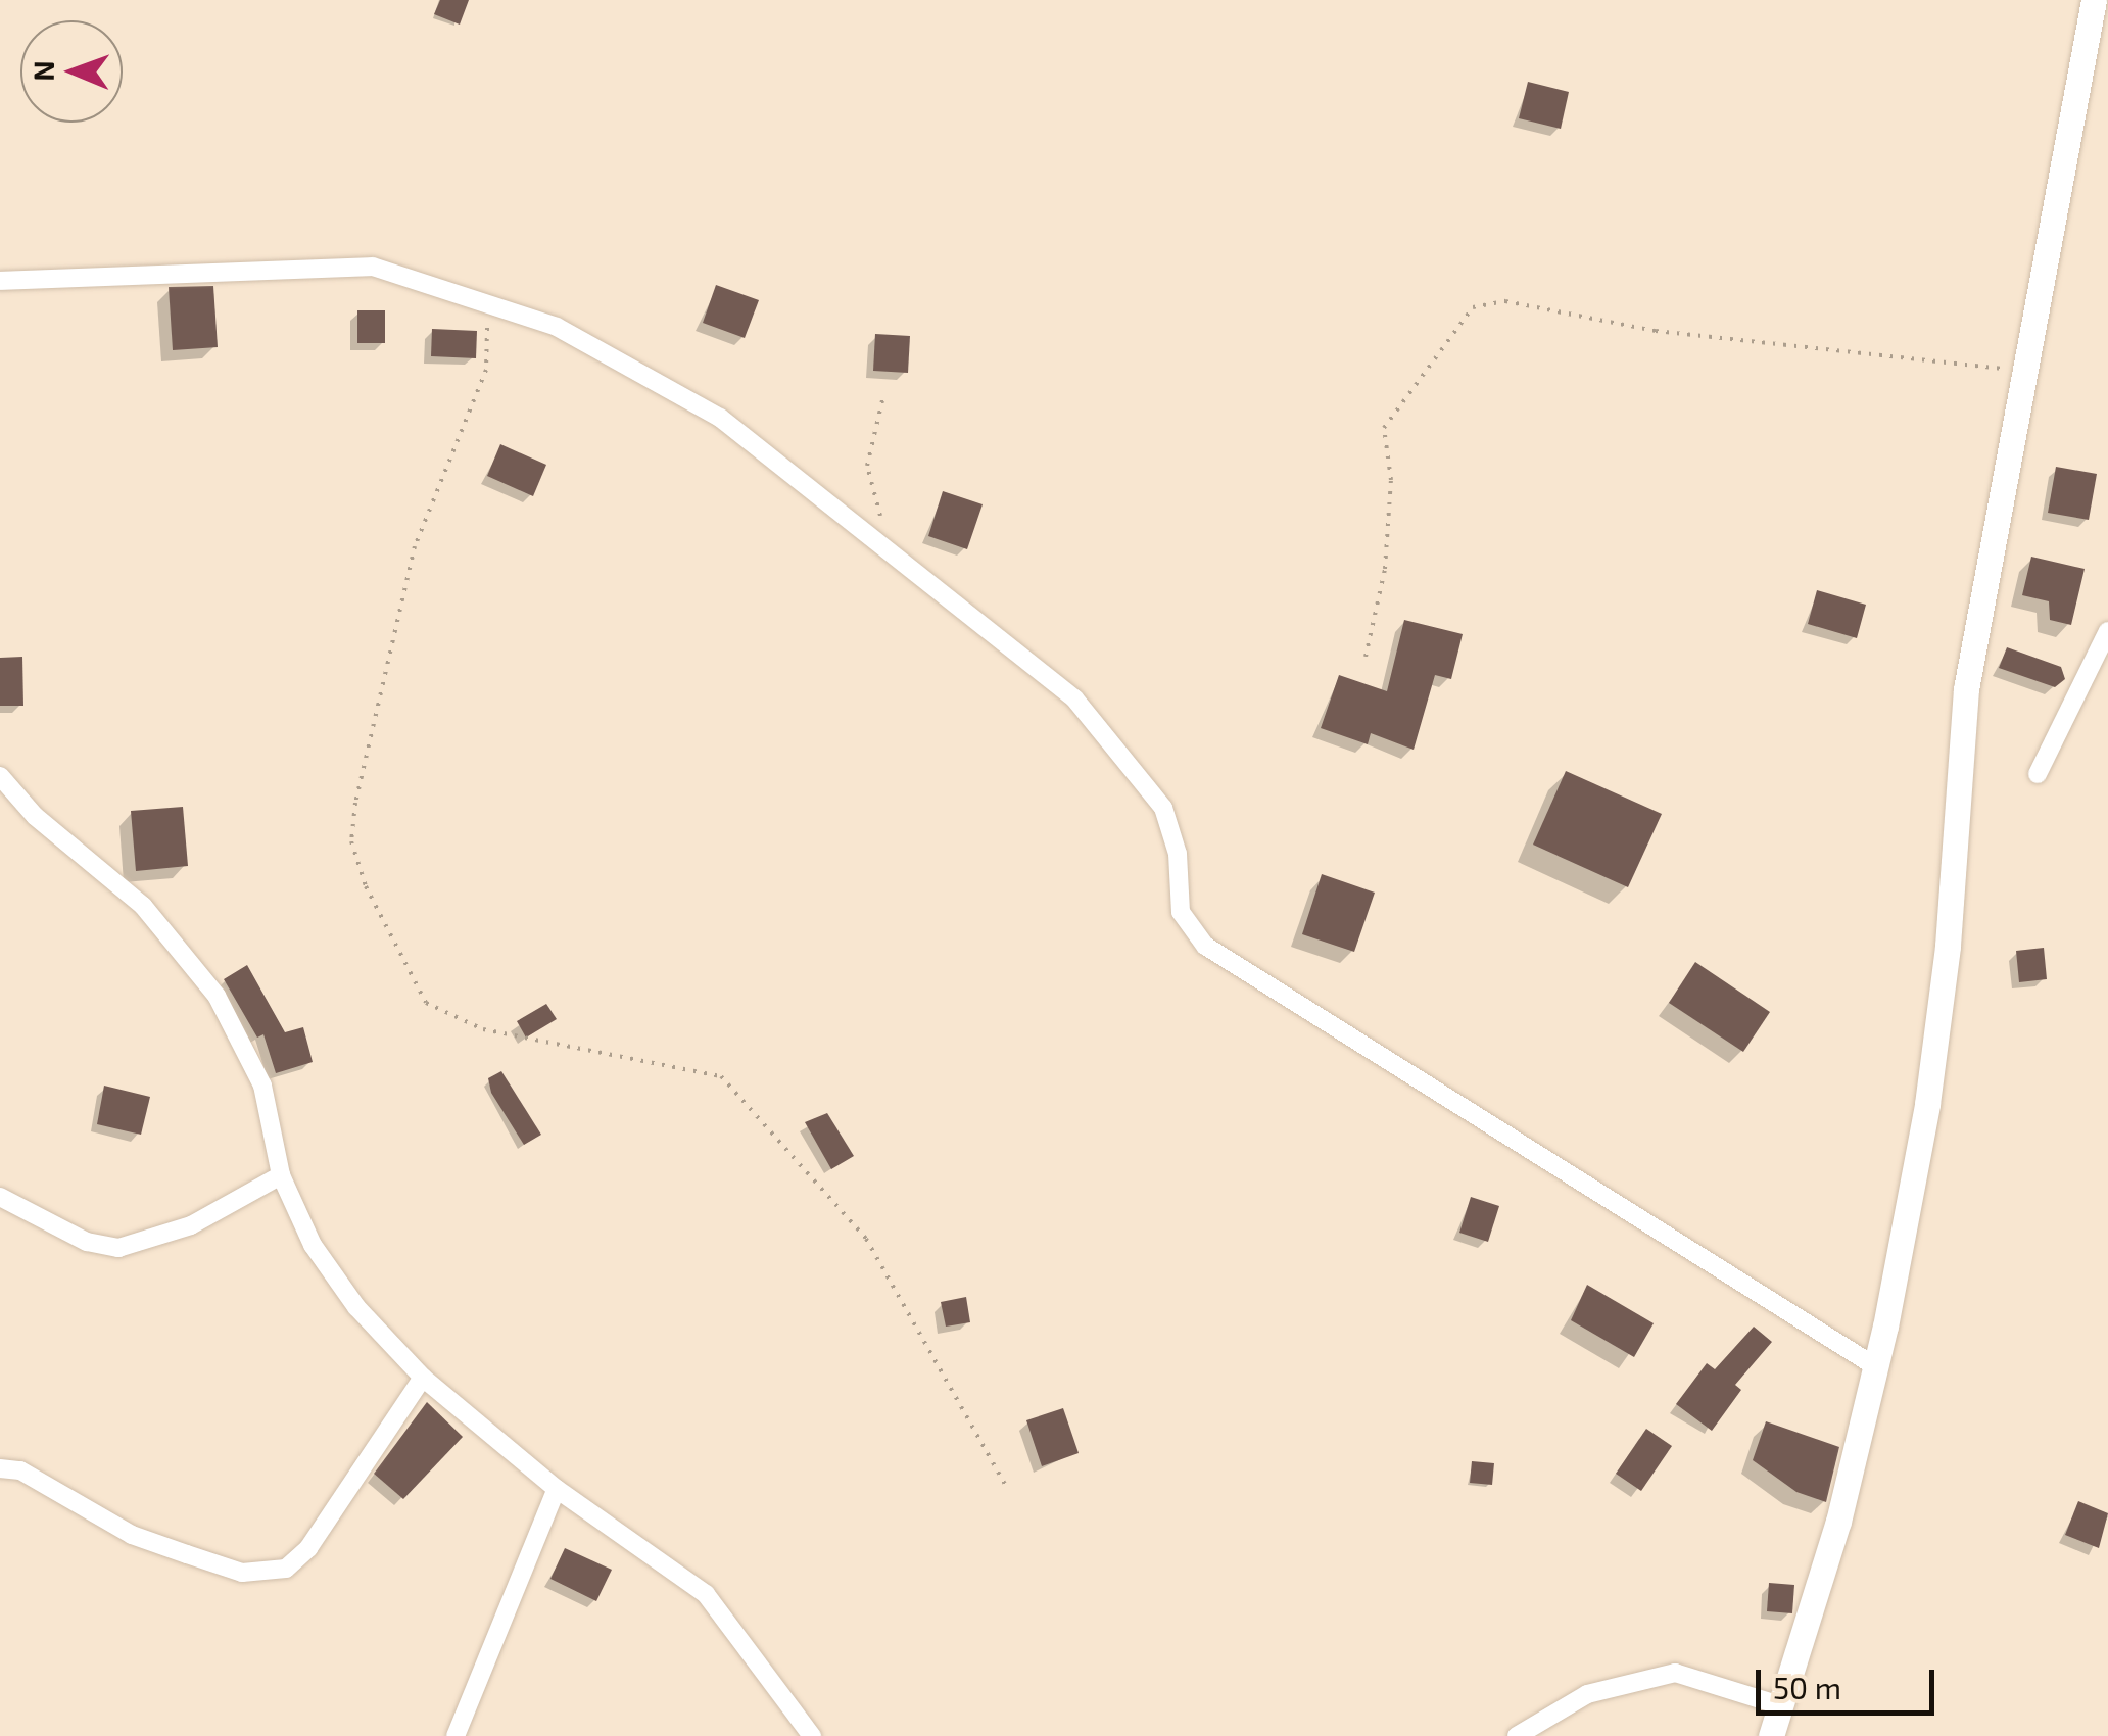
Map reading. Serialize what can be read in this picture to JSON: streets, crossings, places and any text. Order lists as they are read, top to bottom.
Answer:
{
  "scale_bar": "50 m",
  "north": "left"
}
